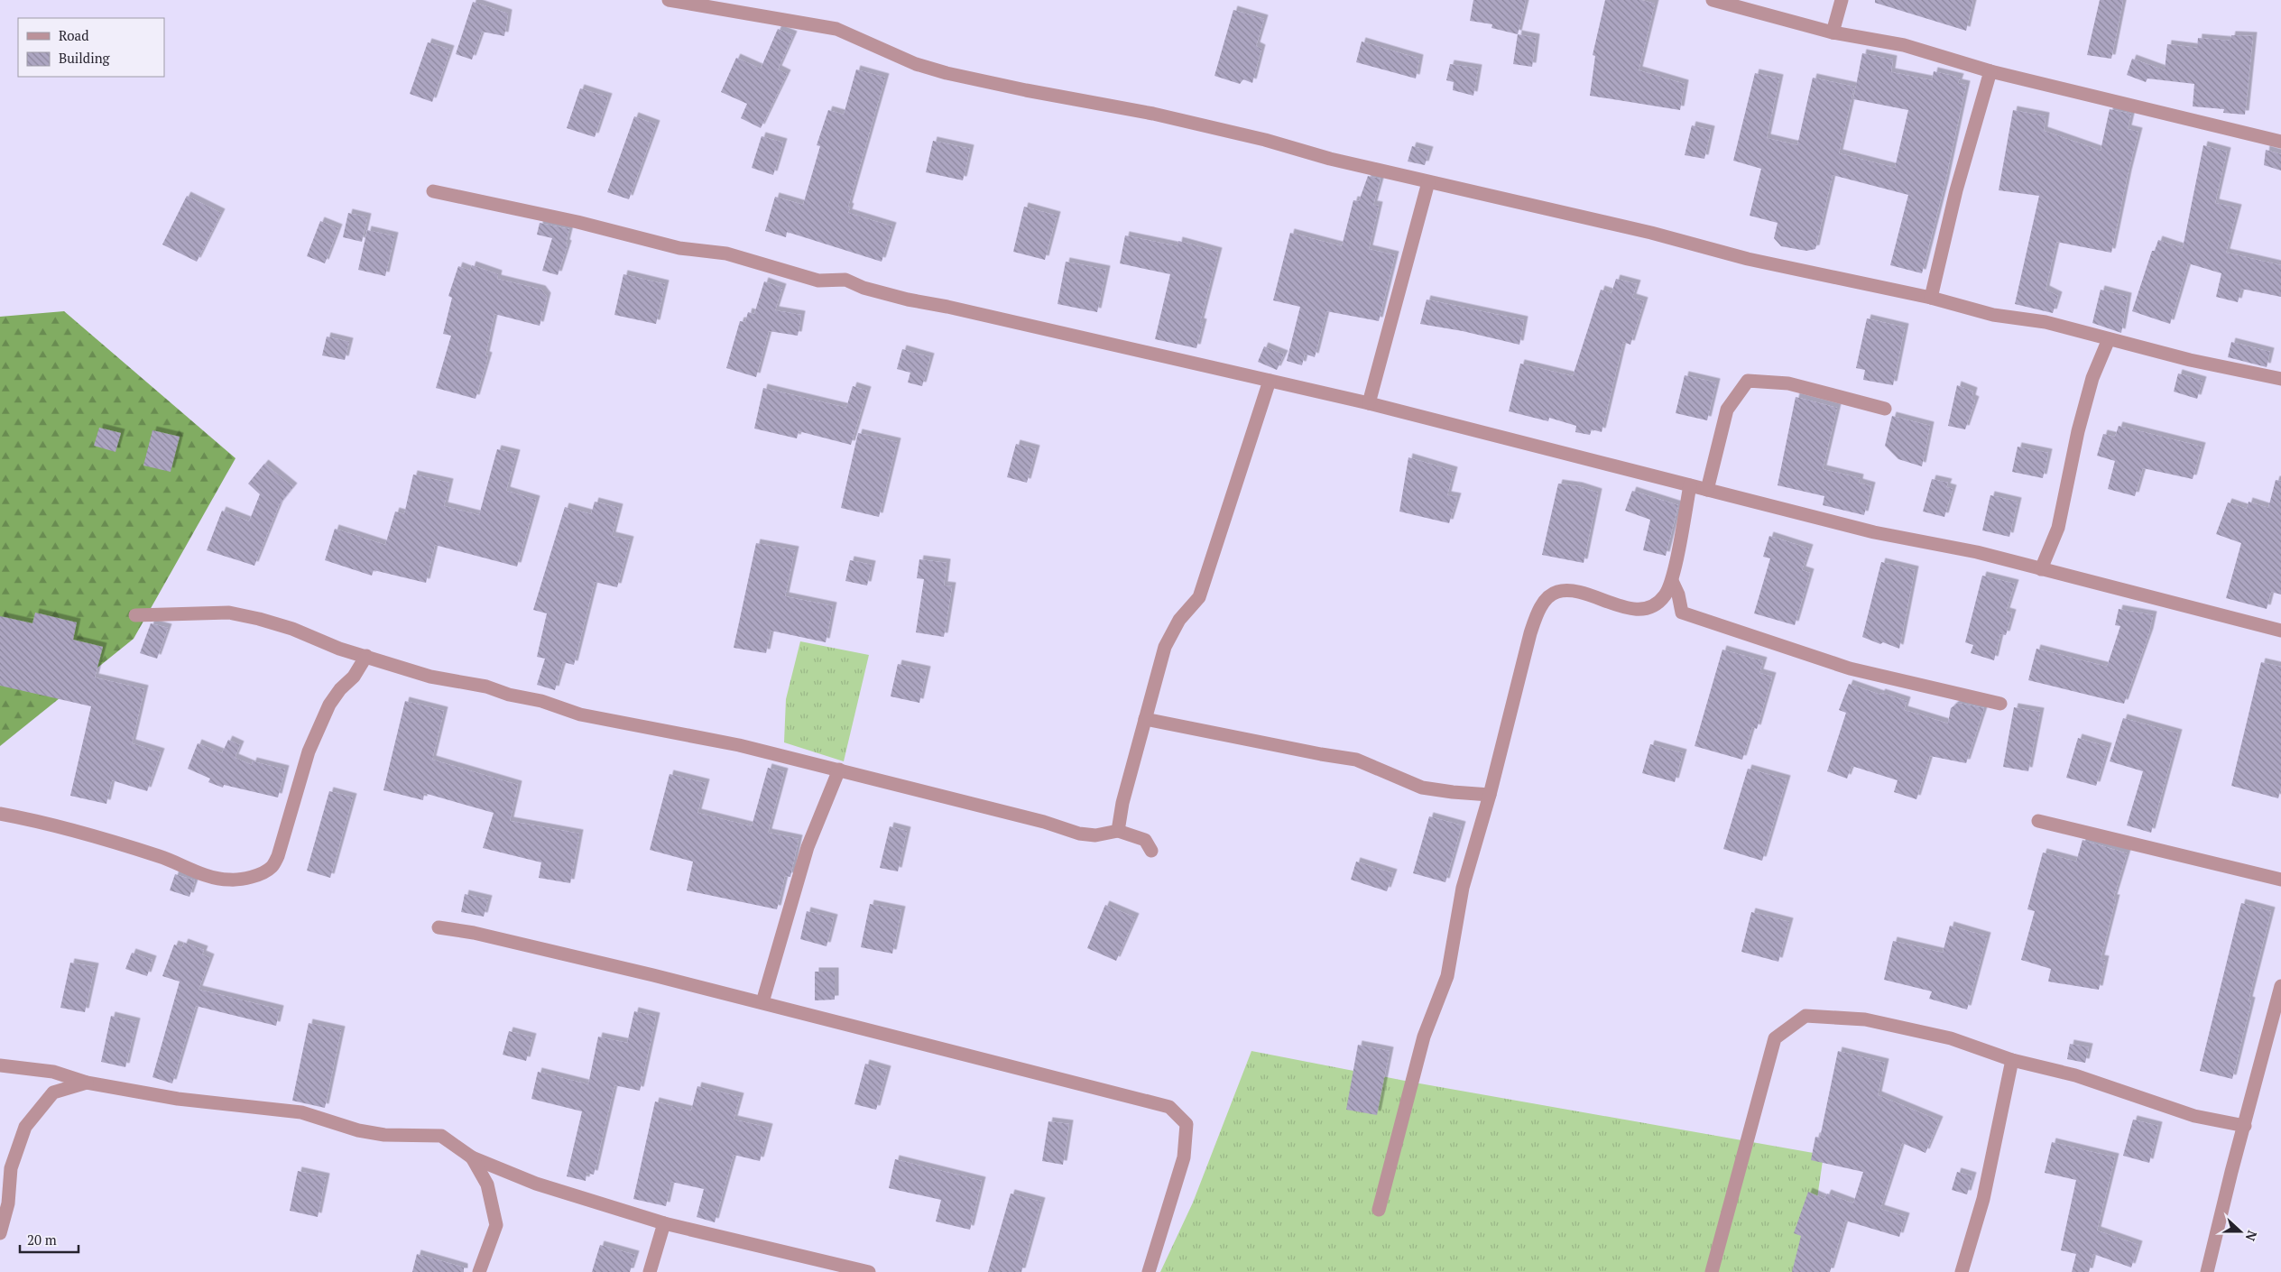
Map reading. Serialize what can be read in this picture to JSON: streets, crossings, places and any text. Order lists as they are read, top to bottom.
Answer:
{
  "legend": ["Road", "Building"],
  "scale_bar": "20 m",
  "north": "right"
}
